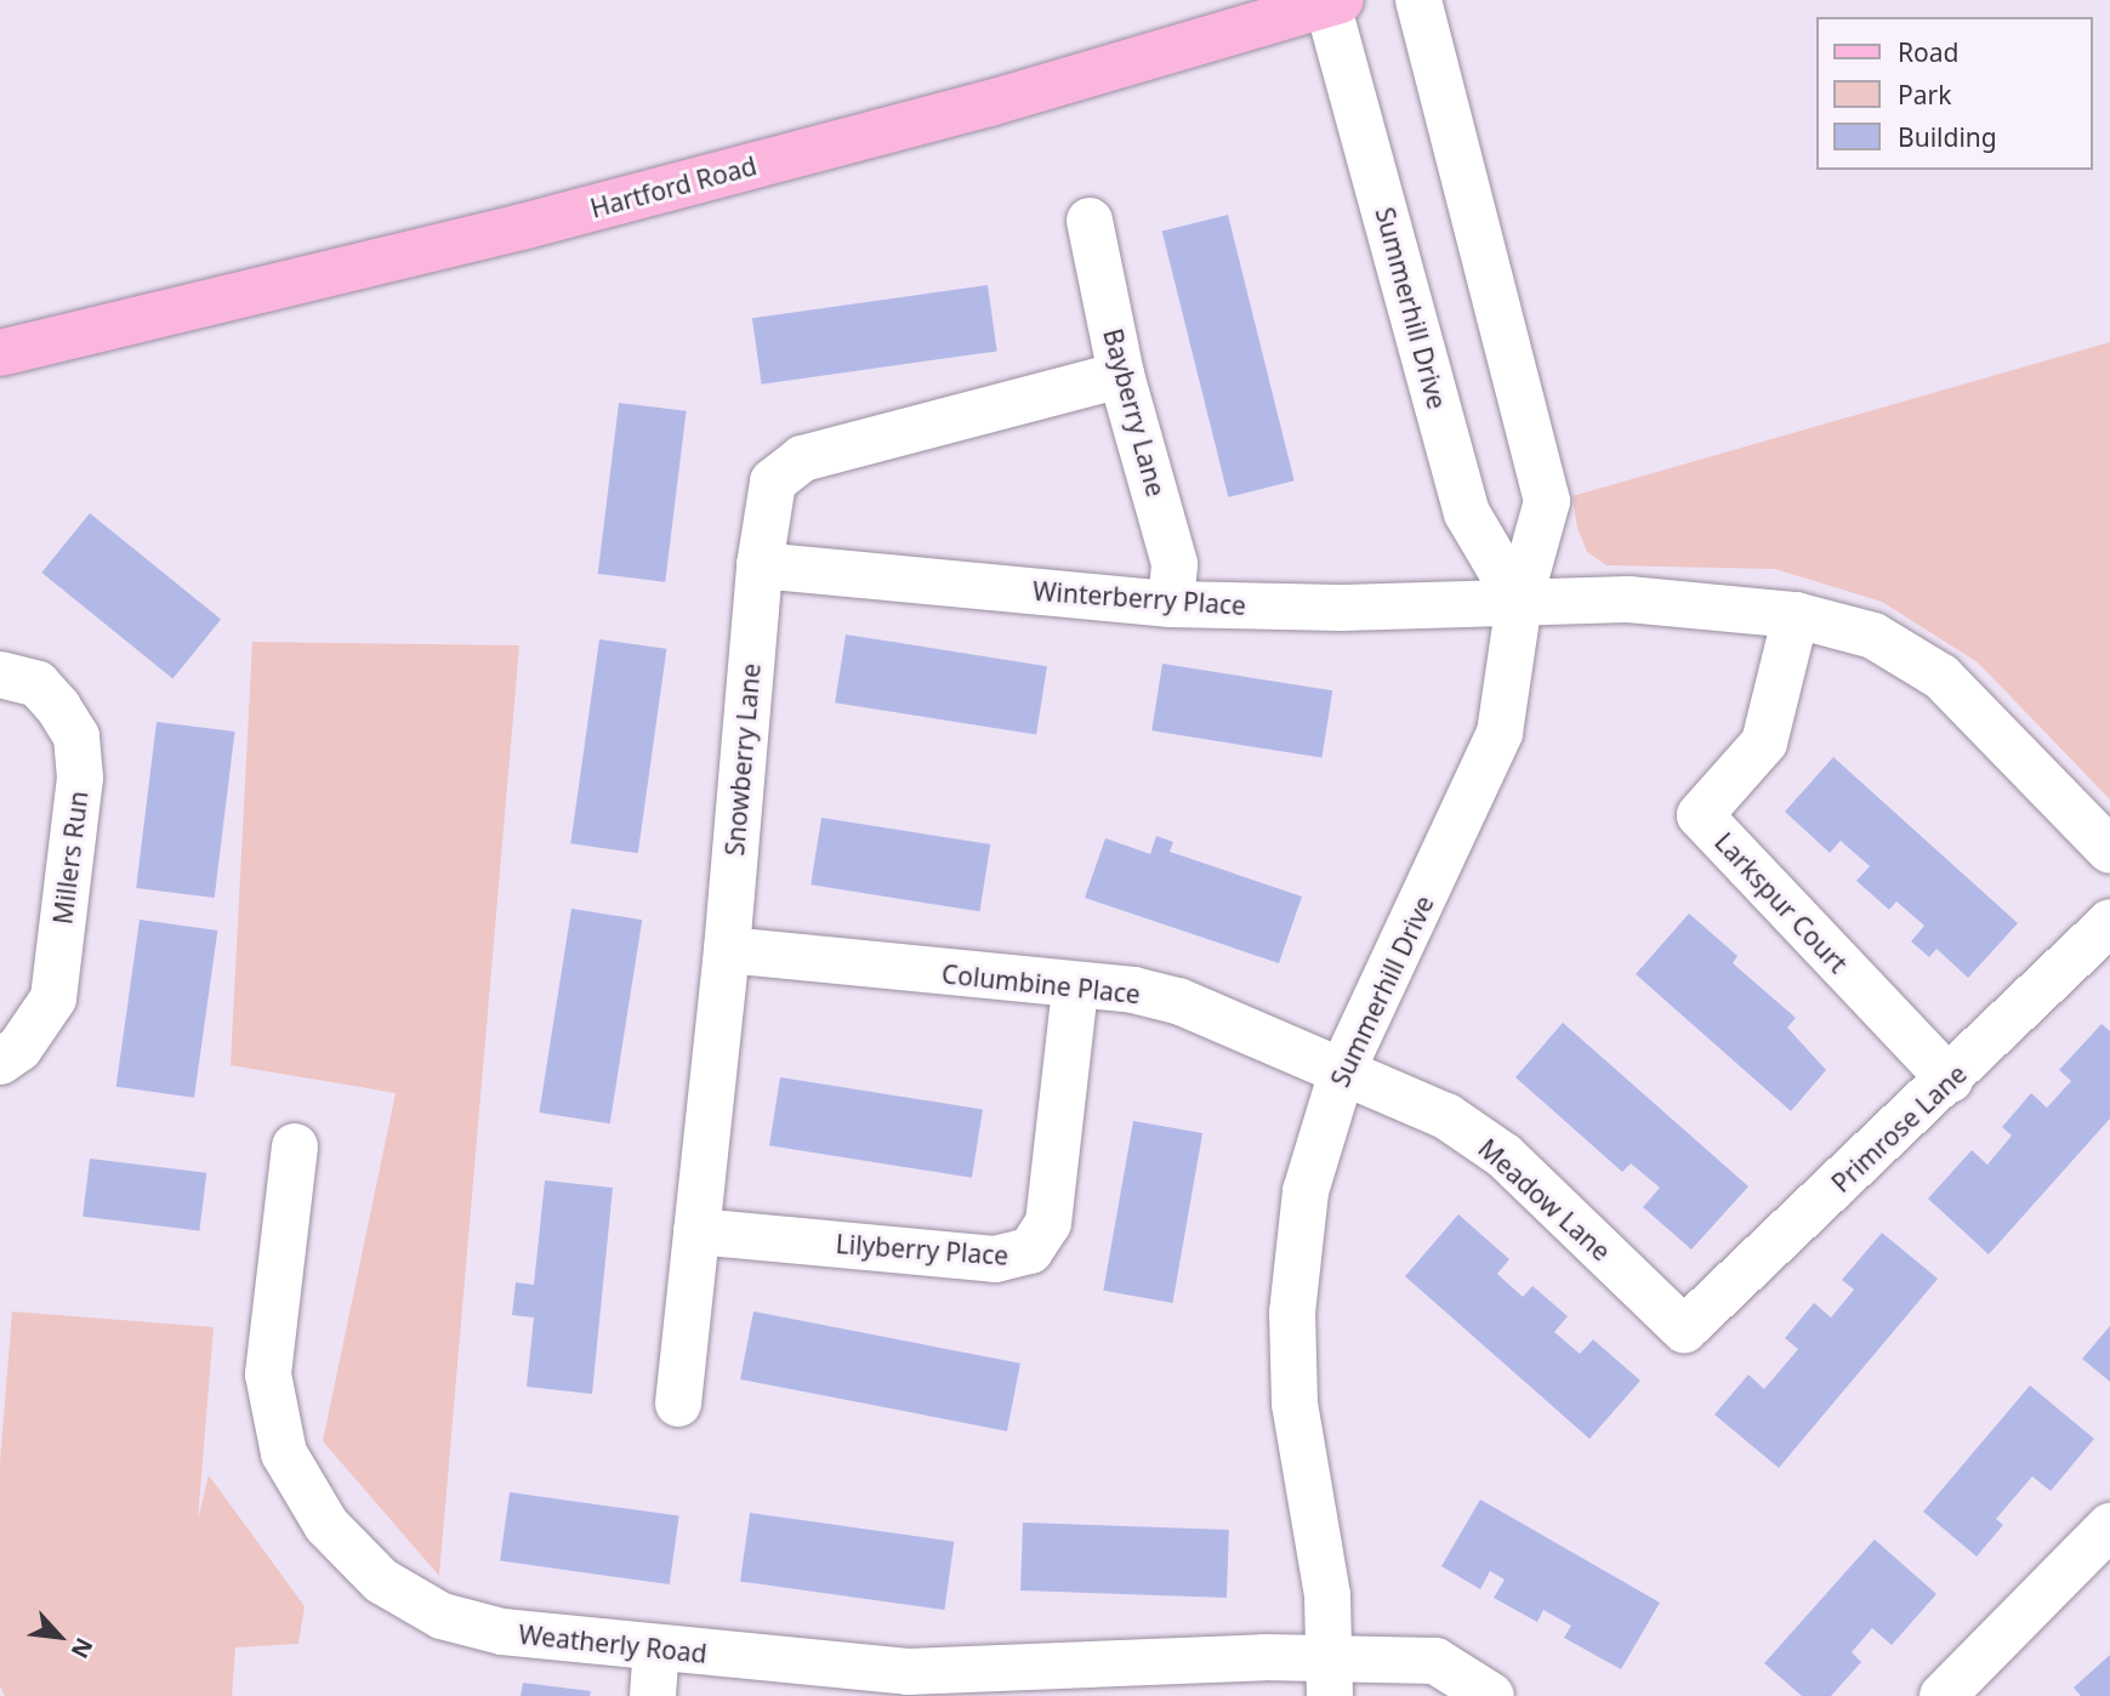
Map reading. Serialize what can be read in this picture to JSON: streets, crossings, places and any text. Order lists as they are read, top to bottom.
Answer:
{
  "streets": {
    "main road": ["Hartford Road"],
    "street": [
      "Summerhill Drive",
      "Bayberry Lane",
      "Winterberry Place",
      "Snowberry Lane",
      "Millers Run",
      "Larkspur Court",
      "Columbine Place",
      "Primrose Lane",
      "Meadow Lane",
      "Lilyberry Place",
      "Weatherly Road"
    ]
  },
  "crossings": [
    ["Hartford Road", "Summerhill Drive"],
    ["Summerhill Drive", "Winterberry Place"],
    ["Summerhill Drive", "Columbine Place"],
    ["Summerhill Drive", "Meadow Lane"],
    ["Summerhill Drive", "Weatherly Road"],
    ["Bayberry Lane", "Winterberry Place"],
    ["Bayberry Lane", "Snowberry Lane"],
    ["Winterberry Place", "Snowberry Lane"],
    ["Snowberry Lane", "Columbine Place"],
    ["Snowberry Lane", "Lilyberry Place"],
    ["Larkspur Court", "Primrose Lane"],
    ["Columbine Place", "Meadow Lane"],
    ["Columbine Place", "Lilyberry Place"],
    ["Primrose Lane", "Meadow Lane"]
  ],
  "legend": ["Road", "Park", "Building"],
  "north": "bottom right"
}
